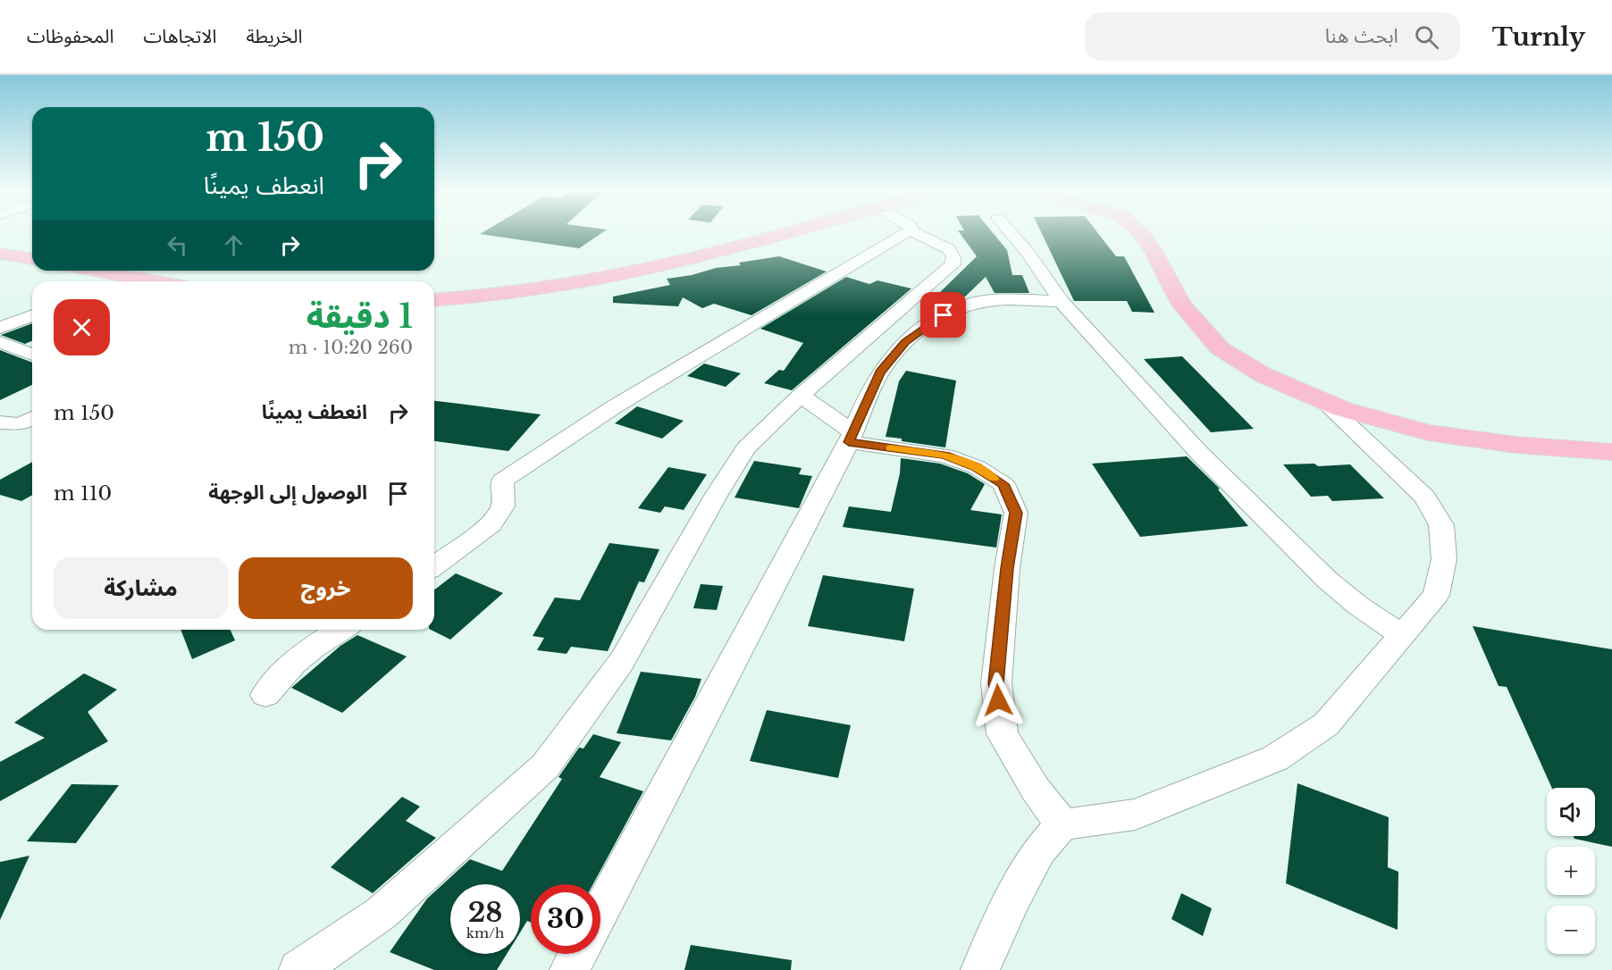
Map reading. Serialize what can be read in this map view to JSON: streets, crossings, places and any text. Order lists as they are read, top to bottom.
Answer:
{
  "page": {
    "header": "Turnly",
    "search": "ابحث هنا",
    "nav": ["الخريطة", "الاتجاهات", "المحفوظات"],
    "turn": ["150 m", "انعطف يمينًا"],
    "heading": ["1 دقيقة", "260 m · 10:20"],
    "list": [
      {
        "name": "انعطف يمينًا",
        "value": "150 m"
      },
      {
        "name": "الوصول إلى الوجهة",
        "value": "110 m"
      }
    ],
    "buttons": ["خروج", "مشاركة"],
    "map_buttons": ["+", "−"],
    "speed": "28 km/h",
    "limit": "30"
  }
}
